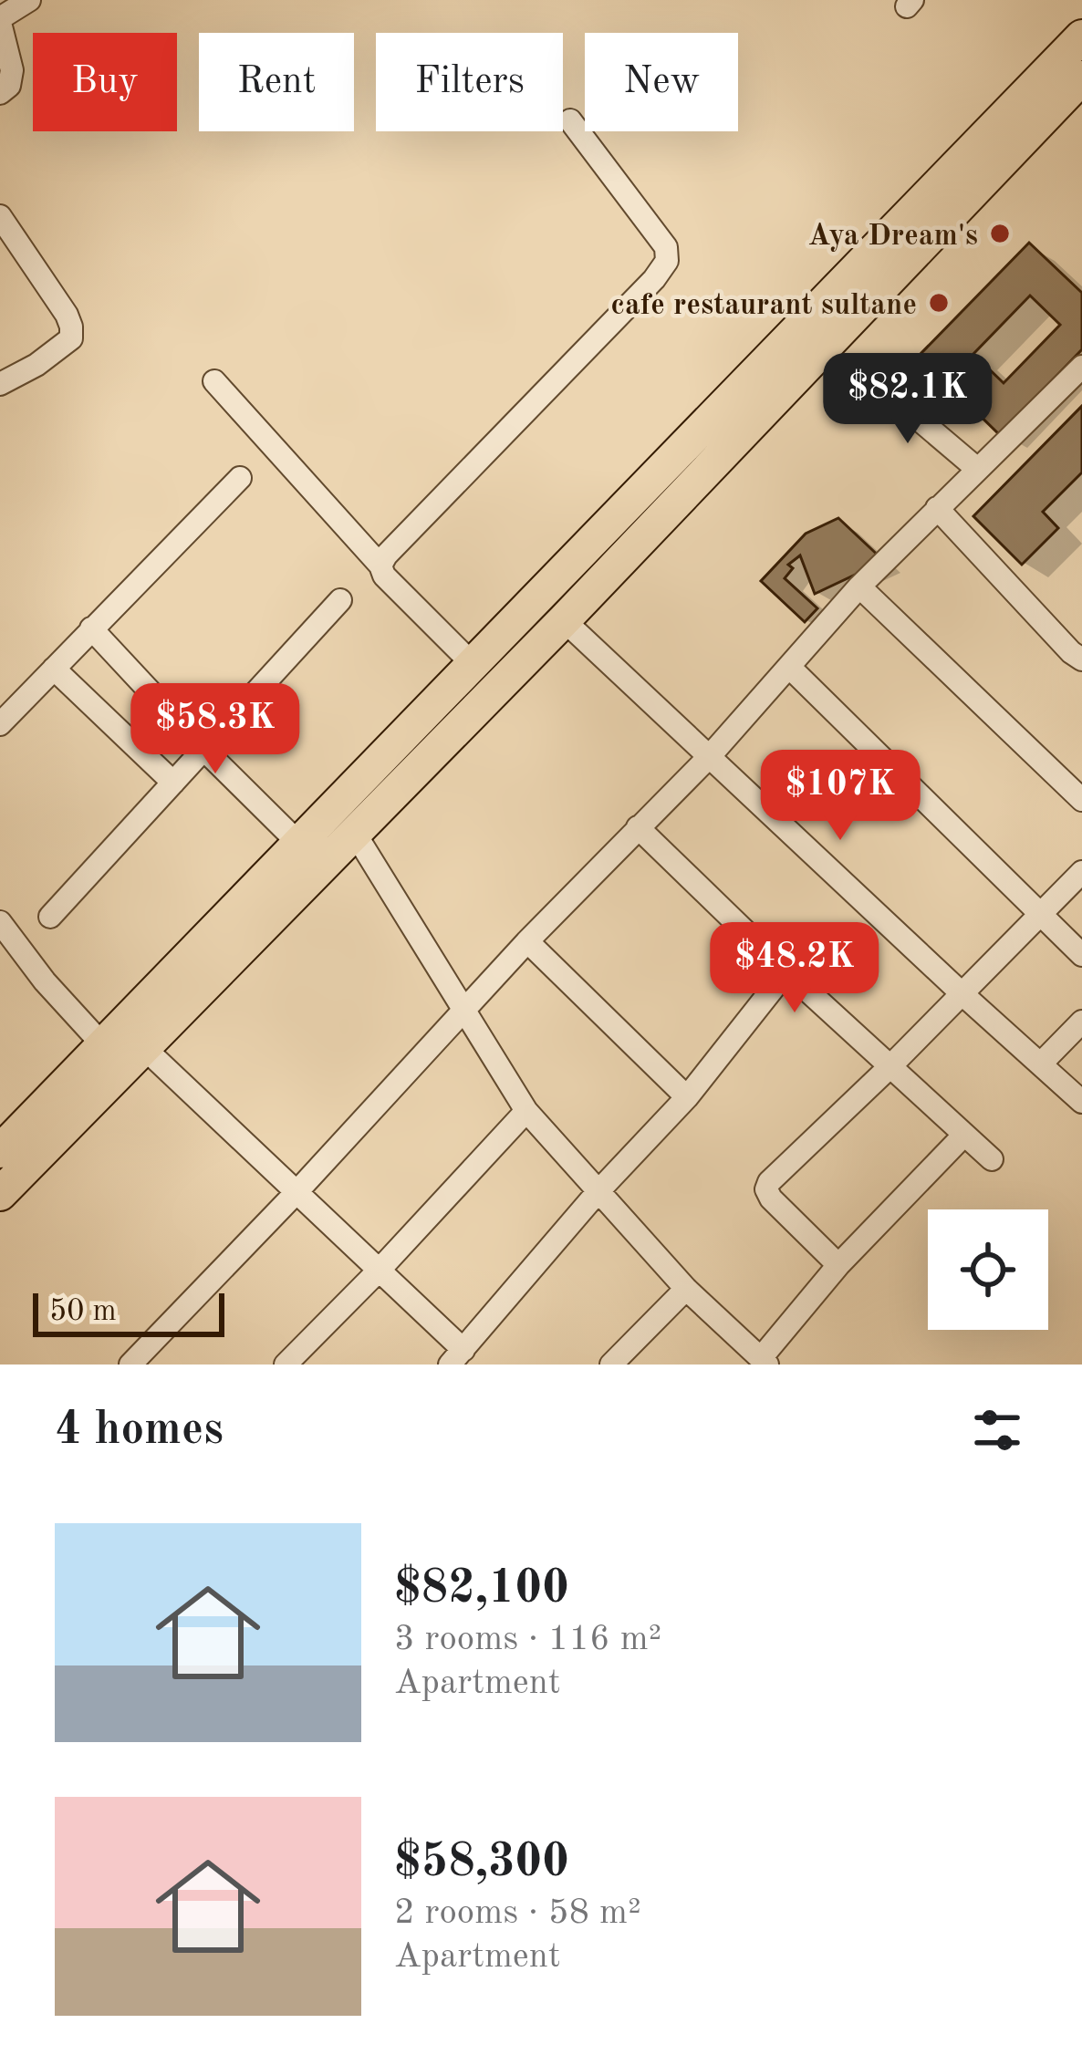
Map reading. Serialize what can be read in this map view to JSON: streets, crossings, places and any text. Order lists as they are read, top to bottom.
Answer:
{
  "places": ["Aya Dream's", "cafe restaurant sultane"],
  "scale_bar": "50 m",
  "page": {
    "chip": [
      "Buy",
      "Rent",
      "Filters",
      "New"
    ],
    "price": [
      "$82.1K",
      "$58.3K",
      "$107K",
      "$48.2K"
    ],
    "scale": "50 m",
    "heading": "4 homes",
    "list": [
      {
        "name": "$82,100",
        "note": "3 rooms · 116 m² · Apartment"
      },
      {
        "name": "$58,300",
        "note": "2 rooms · 58 m² · Apartment"
      }
    ]
  }
}
